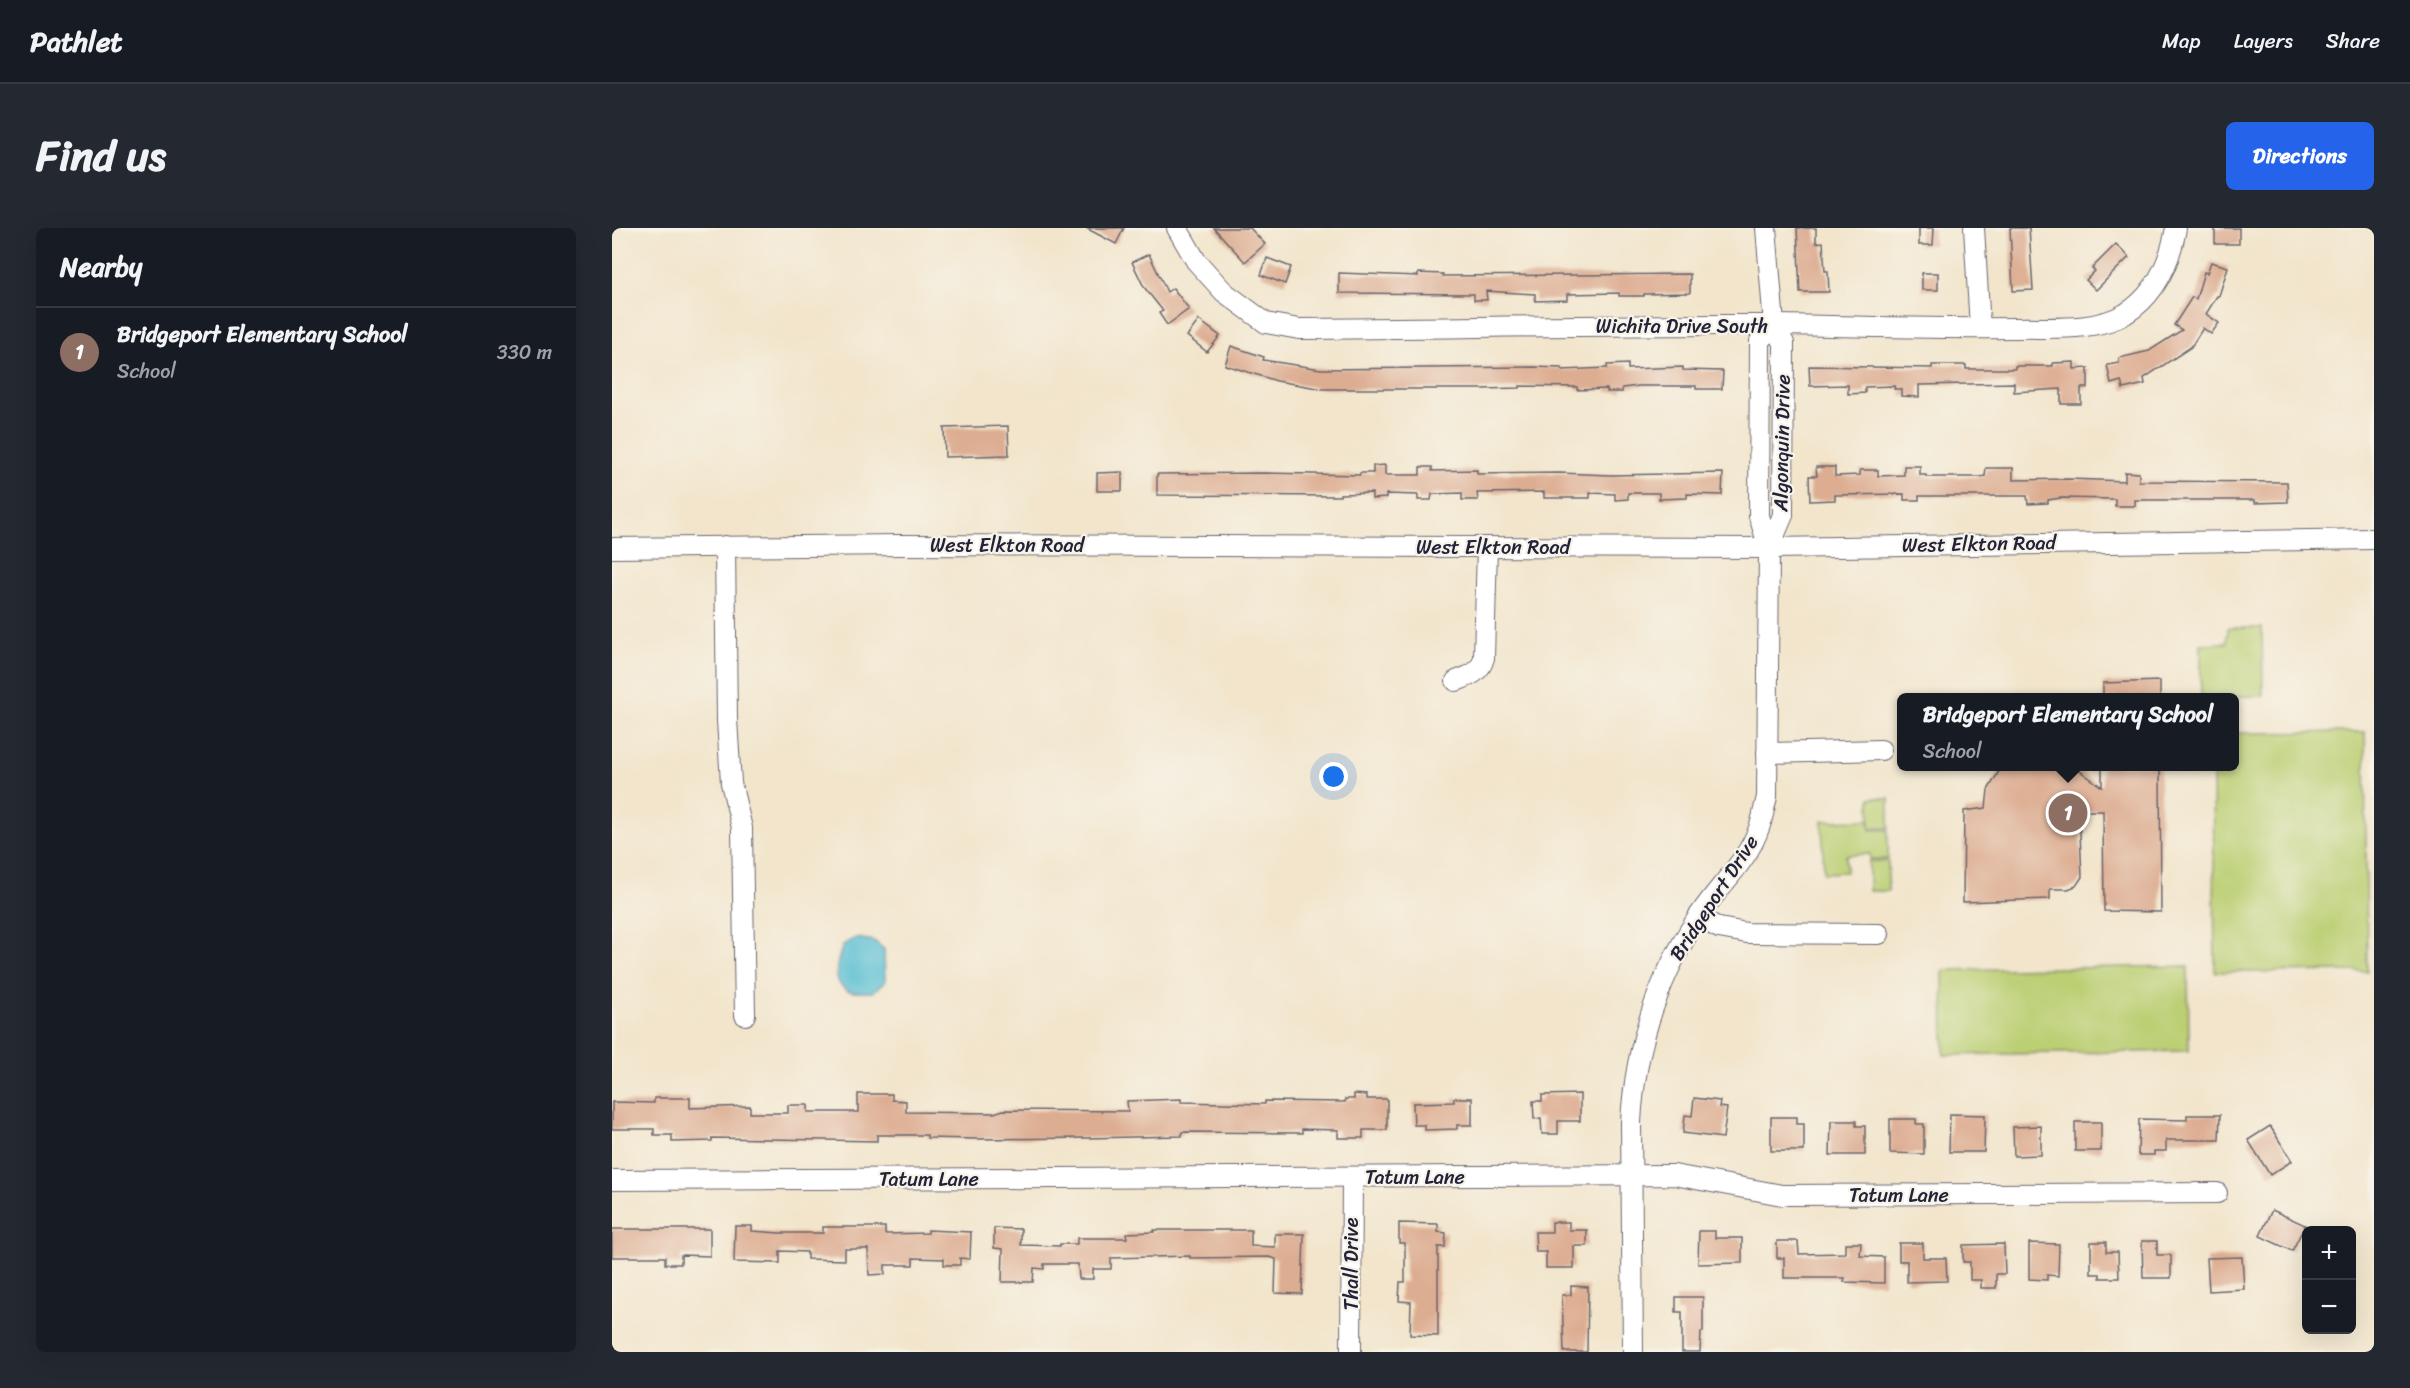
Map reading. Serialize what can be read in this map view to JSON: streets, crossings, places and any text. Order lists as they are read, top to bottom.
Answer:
{
  "streets": {
    "street": [
      "Wichita Drive South",
      "Algonquin Drive",
      "West Elkton Road",
      "Bridgeport Drive",
      "Tatum Lane",
      "Thall Drive"
    ]
  },
  "crossings": [
    ["Wichita Drive South", "Algonquin Drive"],
    ["Algonquin Drive", "West Elkton Road"],
    ["Algonquin Drive", "Bridgeport Drive"],
    ["West Elkton Road", "Bridgeport Drive"],
    ["Bridgeport Drive", "Tatum Lane"],
    ["Tatum Lane", "Thall Drive"]
  ],
  "page": {
    "header": "Pathlet",
    "nav": ["Map", "Layers", "Share"],
    "title": "Find us",
    "buttons": "Directions",
    "heading": "Nearby",
    "list": [
      {
        "mark": "1",
        "name": "Bridgeport Elementary School",
        "note": "School",
        "value": "330 m"
      }
    ],
    "popup": ["Bridgeport Elementary School", "School"],
    "pins": "1",
    "map_buttons": ["+", "−"]
  }
}
